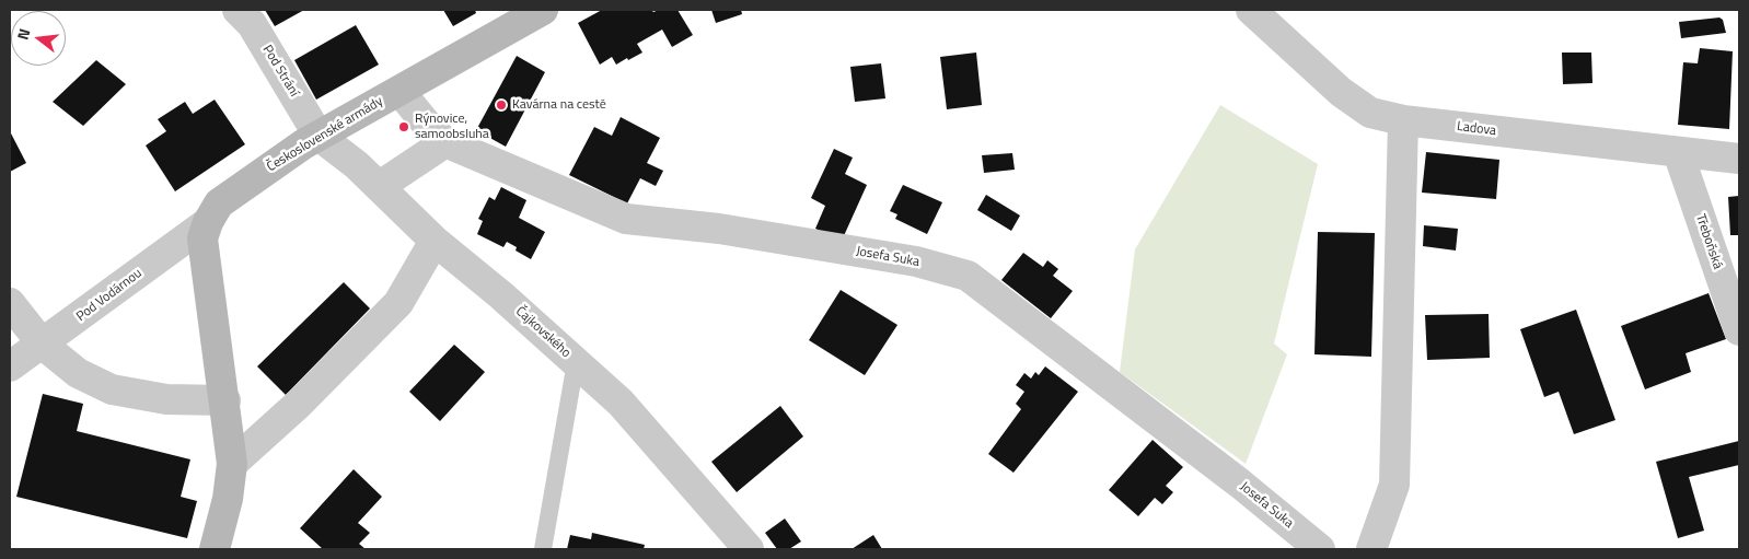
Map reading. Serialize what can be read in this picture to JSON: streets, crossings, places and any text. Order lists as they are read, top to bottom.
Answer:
{
  "streets": {
    "street": [
      "Pod Strání",
      "Ladova",
      "Československé armády",
      "Třeboňská",
      "Josefa Suka",
      "Pod Vodárnou",
      "Čajkovského"
    ]
  },
  "crossings": [
    ["Pod Strání", "Československé armády"],
    ["Pod Strání", "Čajkovského"],
    ["Ladova", "Třeboňská"],
    ["Československé armády", "Josefa Suka"],
    ["Československé armády", "Pod Vodárnou"],
    ["Československé armády", "Čajkovského"]
  ],
  "places": ["Kavárna na cestě", "Rýnovice, samoobsluha"],
  "north": "left"
}
